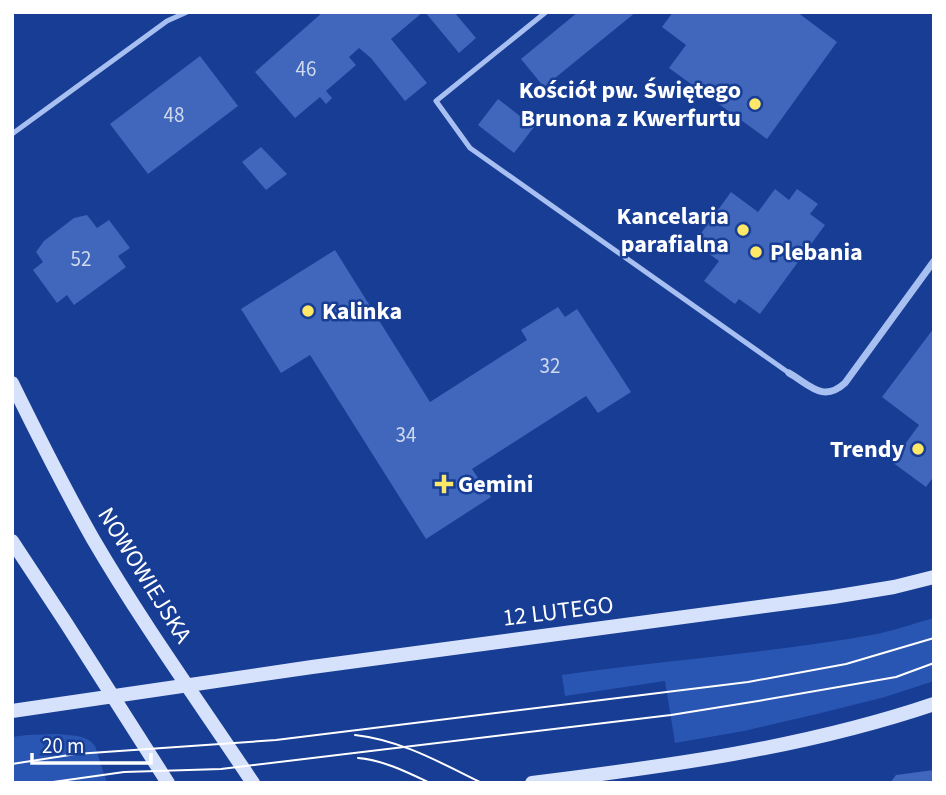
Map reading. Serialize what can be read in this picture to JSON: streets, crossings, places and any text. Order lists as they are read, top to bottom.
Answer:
{
  "streets": {
    "main road": ["NOWOWIEJSKA", "12 LUTEGO"]
  },
  "crossings": [
    ["NOWOWIEJSKA", "12 LUTEGO"]
  ],
  "places": {
    "other": [
      "Kościół pw. Świętego Brunona z Kwerfurtu",
      "Kancelaria parafialna",
      "Plebania",
      "Kalinka",
      "Trendy"
    ],
    "health": ["Gemini"]
  },
  "house_numbers": [
    "46",
    "48",
    "52",
    "32",
    "34"
  ],
  "scale_bar": "20 m"
}
